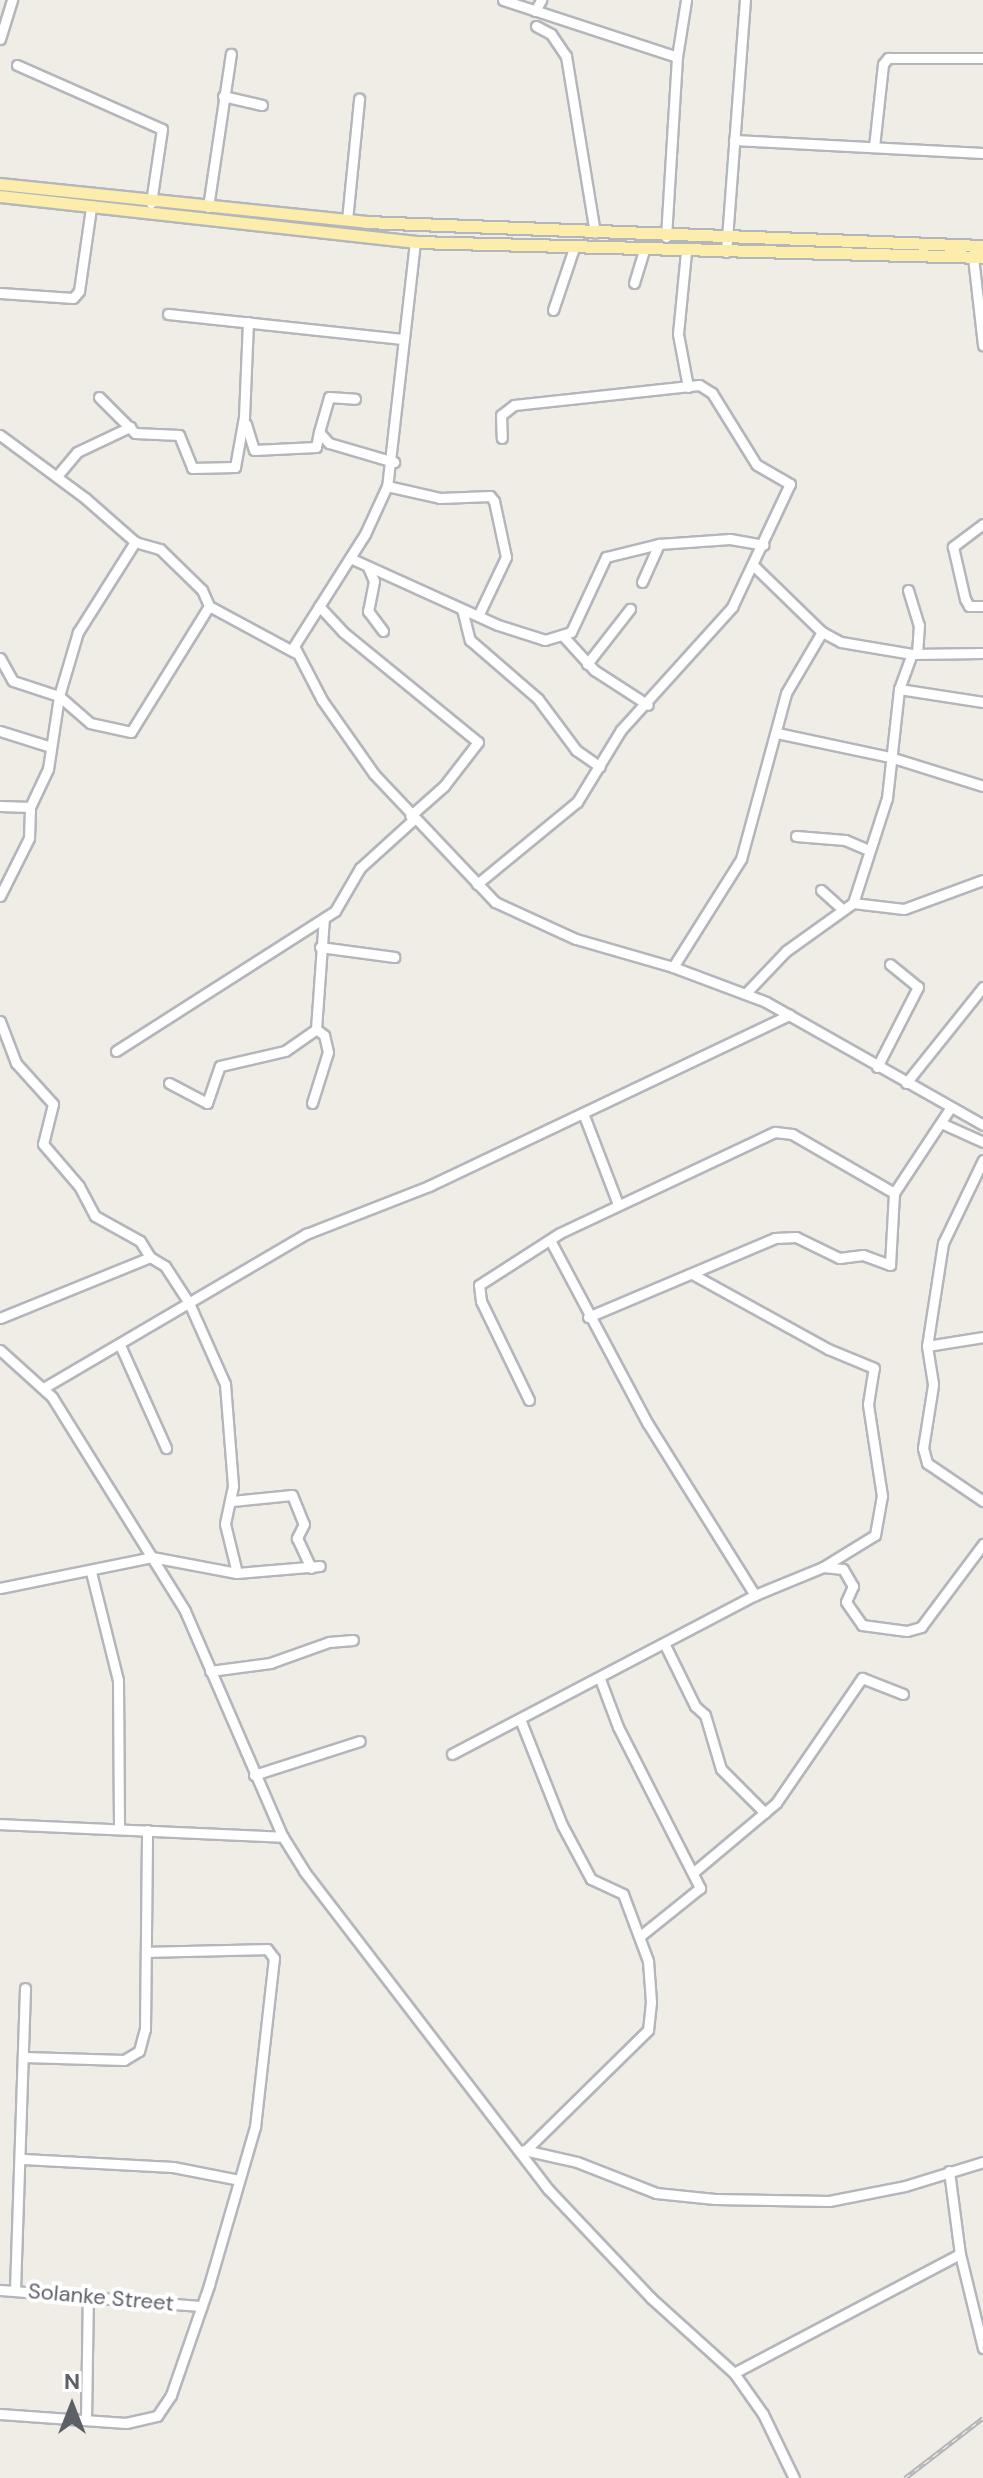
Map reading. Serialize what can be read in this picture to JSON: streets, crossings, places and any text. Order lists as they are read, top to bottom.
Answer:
{
  "streets": {
    "street": ["Solanke Street"]
  },
  "north": "top"
}
